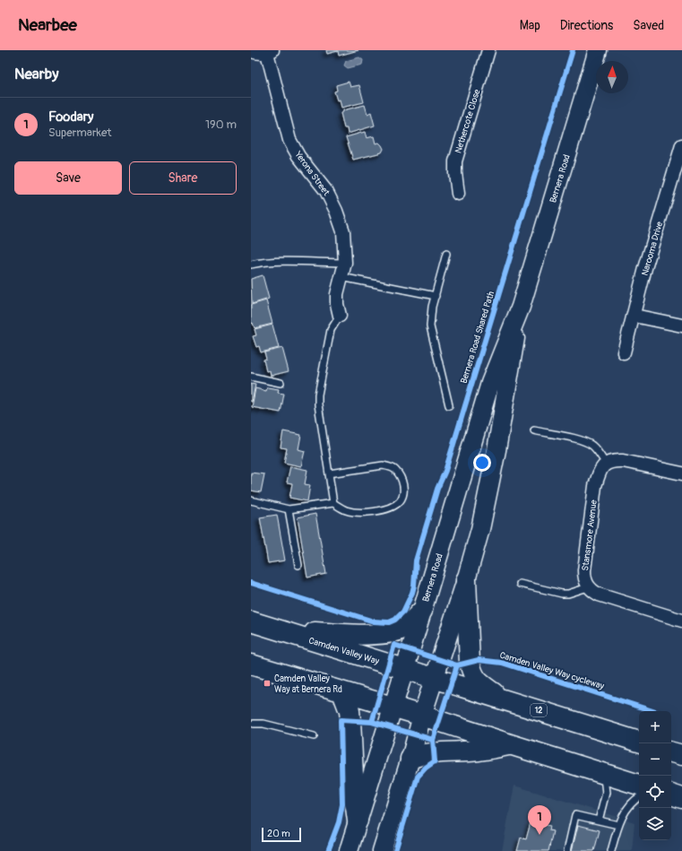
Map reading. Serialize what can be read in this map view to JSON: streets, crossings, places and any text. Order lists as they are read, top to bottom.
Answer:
{
  "streets": {
    "main road": ["Bernera Road", "Camden Valley Way", "12"],
    "street": [
      "Nethercote Close",
      "Yerona Street",
      "Narooma Drive",
      "Stansmore Avenue"
    ],
    "cycle path": ["Bernera Road Shared Path", "Camden Valley Way cycleway"]
  },
  "crossings": [
    ["Bernera Road", "Camden Valley Way"]
  ],
  "places": {
    "transit": ["Camden Valley Way at Bernera Rd"]
  },
  "scale_bar": "20 m",
  "north": "top",
  "page": {
    "header": "Nearbee",
    "nav": ["Map", "Directions", "Saved"],
    "heading": "Nearby",
    "list": [
      {
        "mark": "1",
        "name": "Foodary",
        "note": "Supermarket",
        "value": "190 m"
      }
    ],
    "buttons": ["Save", "Share"],
    "map_buttons": ["+", "−"],
    "pins": "1",
    "scale": "20 m"
  }
}
